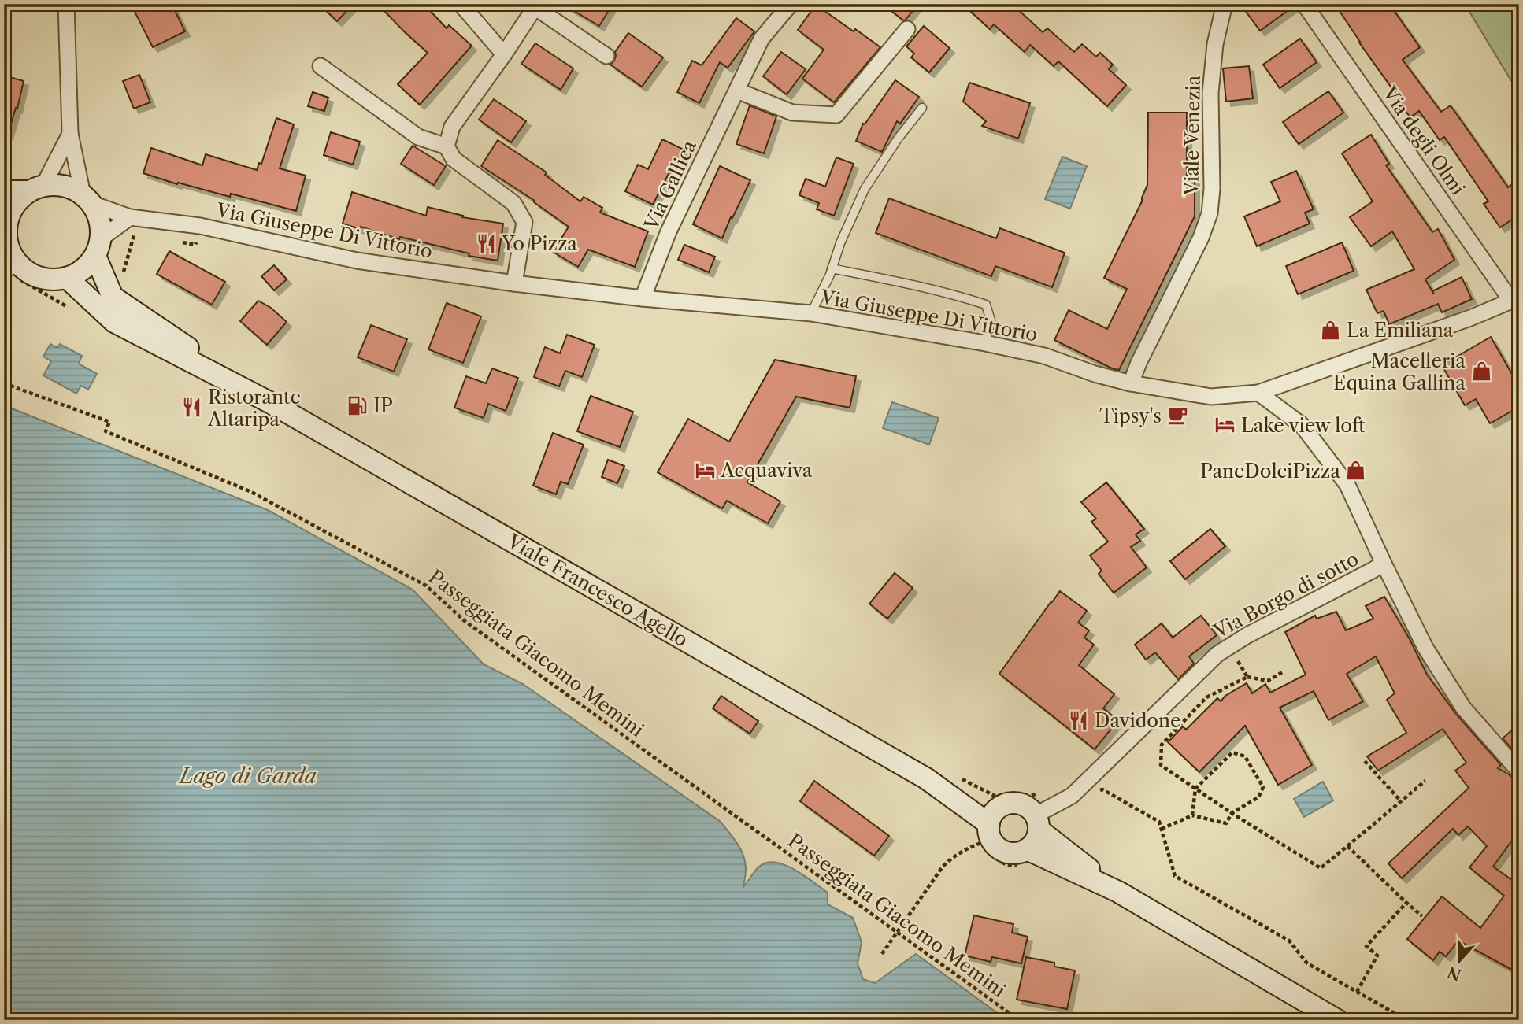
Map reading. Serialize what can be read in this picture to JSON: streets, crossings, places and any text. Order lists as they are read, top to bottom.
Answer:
{
  "streets": {
    "main road": ["Viale Francesco Agello"],
    "street": [
      "Viale Venezia",
      "Via degli Olmi",
      "Via Gallica",
      "Via Giuseppe Di Vittorio",
      "Via Borgo di sotto"
    ],
    "path": ["Passeggiata Giacomo Memini"]
  },
  "crossings": [
    ["Viale Venezia", "Via Giuseppe Di Vittorio"],
    ["Via degli Olmi", "Via Giuseppe Di Vittorio"],
    ["Via Gallica", "Via Giuseppe Di Vittorio"],
    ["Via Giuseppe Di Vittorio", "Viale Francesco Agello"],
    ["Viale Francesco Agello", "Via Borgo di sotto"]
  ],
  "water": ["Lago di Garda"],
  "places": {
    "restaurant": ["Yo Pizza", "Ristorante Altaripa", "Davidone"],
    "shop": ["La Emiliana", "Macelleria Equina Gallina", "PaneDolciPizza"],
    "fuel station": ["IP"],
    "cafe": ["Tipsy's"],
    "hotel": ["Lake view loft", "Acquaviva"]
  },
  "north": "bottom"
}
